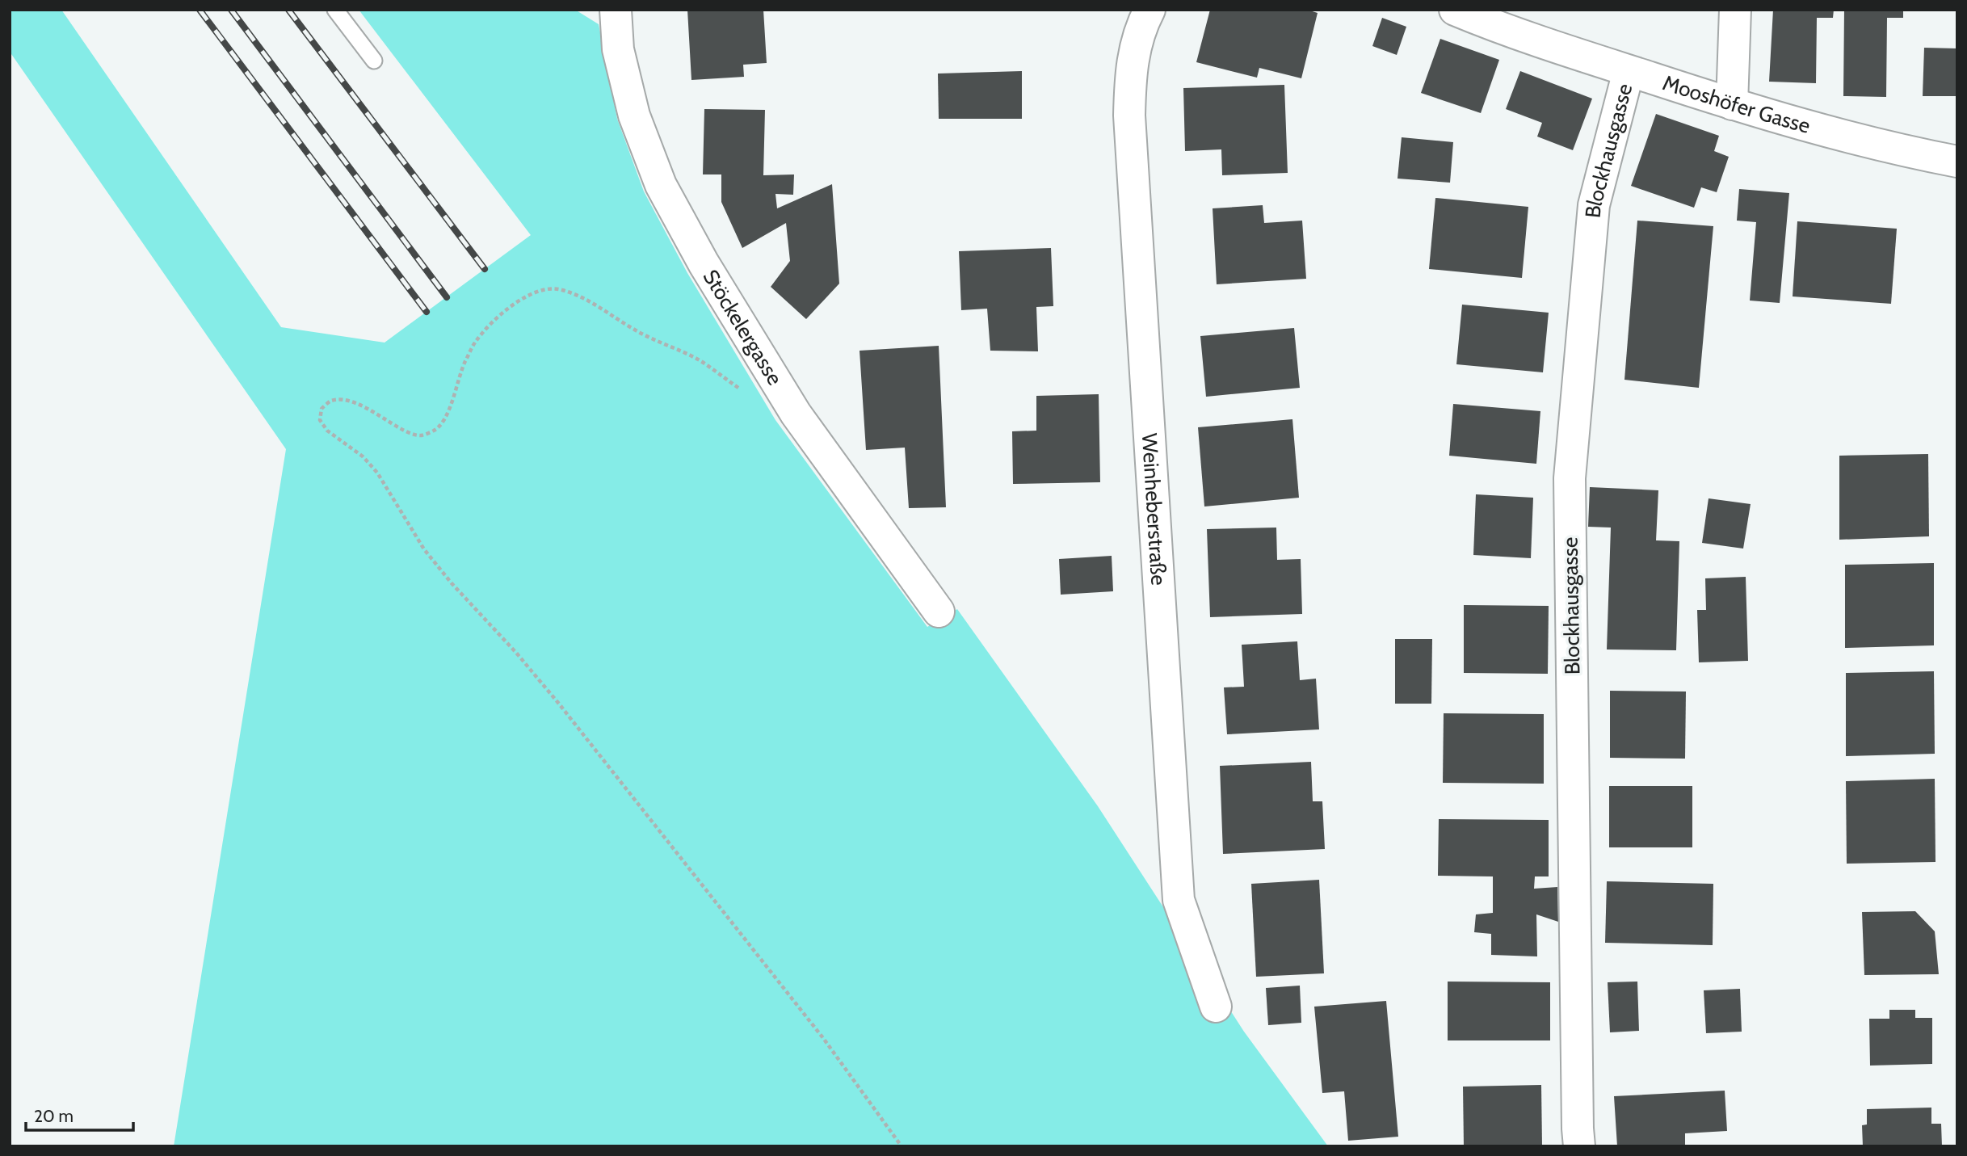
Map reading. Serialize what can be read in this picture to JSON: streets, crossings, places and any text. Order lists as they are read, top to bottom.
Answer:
{
  "streets": {
    "street": [
      "Mooshöfer Gasse",
      "Blockhausgasse",
      "Stöckelergasse",
      "Weinheberstraße"
    ]
  },
  "crossings": [
    ["Mooshöfer Gasse", "Blockhausgasse"]
  ],
  "scale_bar": "20 m"
}
